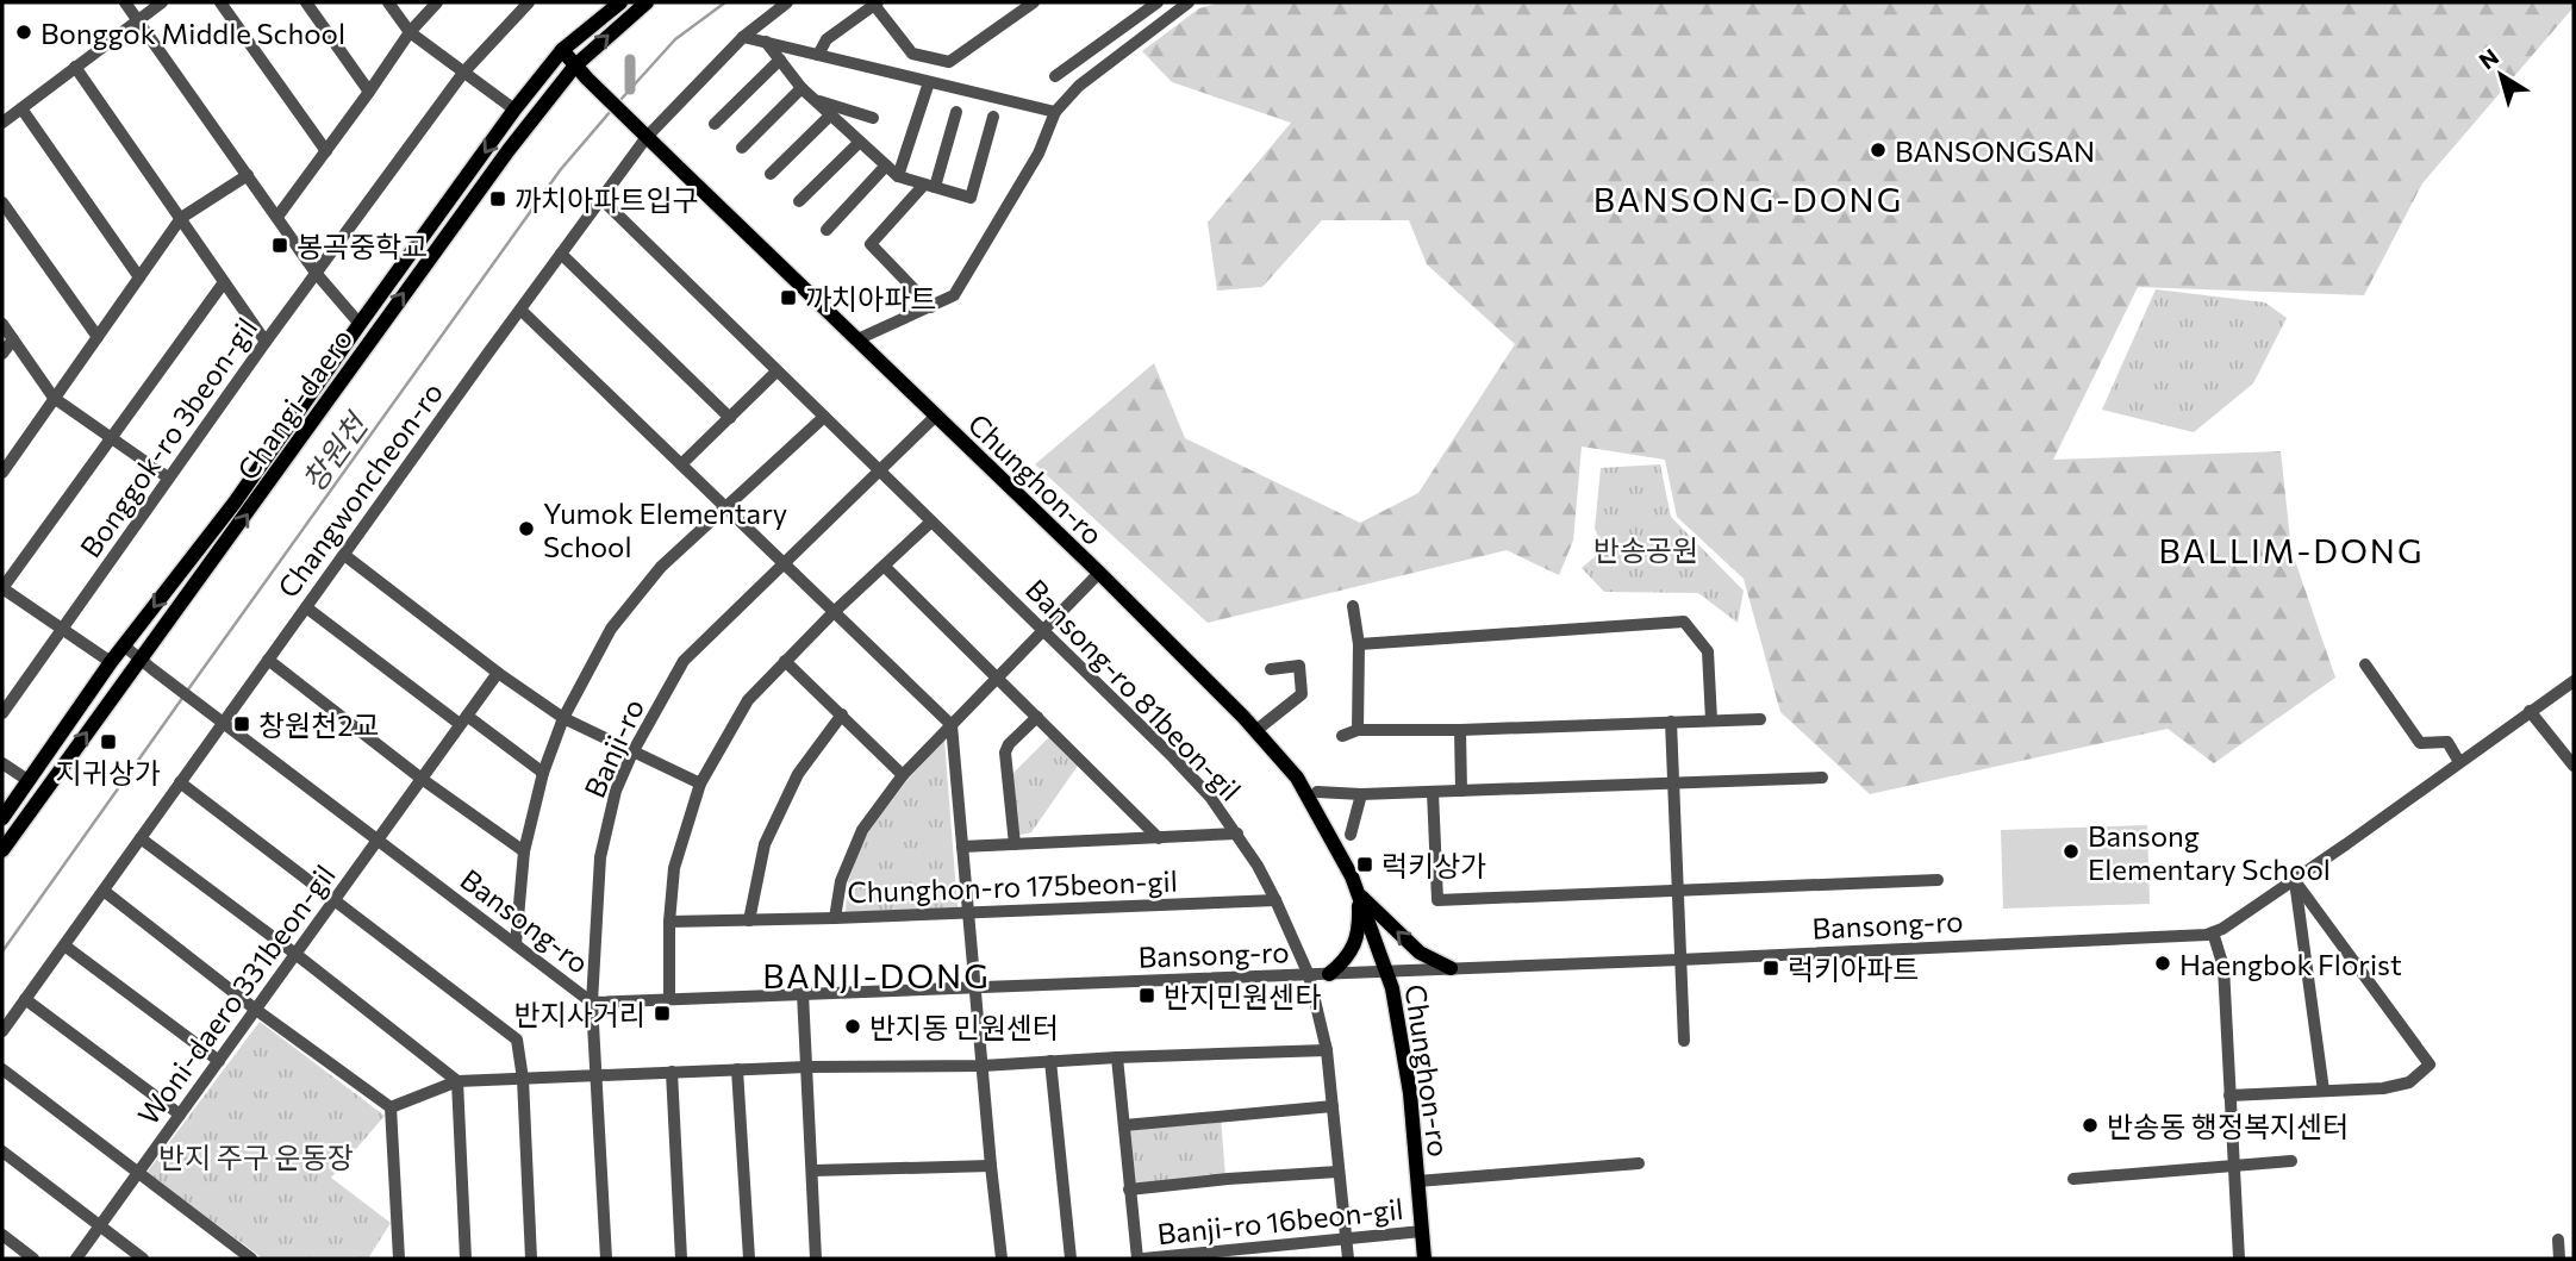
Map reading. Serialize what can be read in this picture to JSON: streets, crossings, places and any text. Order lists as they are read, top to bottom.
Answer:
{
  "streets": {
    "main road": ["Changi-daero", "Chunghon-ro"],
    "street": [
      "Bonggok-ro 3beon-gil",
      "Changwoncheon-ro",
      "Bansong-ro 81beon-gil",
      "Banji-ro",
      "Chunghon-ro 175beon-gil",
      "Bansong-ro",
      "Woni-daero 331beon-gil",
      "Banji-ro 16beon-gil"
    ]
  },
  "crossings": [
    ["Changi-daero", "Chunghon-ro"],
    ["Changi-daero", "Bansong-ro"],
    ["Chunghon-ro", "Changwoncheon-ro"],
    ["Chunghon-ro", "Banji-ro"],
    ["Chunghon-ro", "Bansong-ro"],
    ["Chunghon-ro", "Banji-ro 16beon-gil"],
    ["Changwoncheon-ro", "Bansong-ro 81beon-gil"],
    ["Changwoncheon-ro", "Bansong-ro"],
    ["Bansong-ro 81beon-gil", "Banji-ro"],
    ["Bansong-ro 81beon-gil", "Chunghon-ro 175beon-gil"],
    ["Bansong-ro 81beon-gil", "Bansong-ro"],
    ["Bansong-ro 81beon-gil", "Banji-ro 16beon-gil"],
    ["Banji-ro", "Bansong-ro"],
    ["Bansong-ro", "Woni-daero 331beon-gil"]
  ],
  "districts": ["BANSONG-DONG", "BALLIM-DONG", "BANJI-DONG"],
  "water": ["창원천"],
  "parks": ["반송공원", "반지 주구 운동장"],
  "places": {
    "other": [
      "Bonggok Middle School",
      "BANSONGSAN",
      "Yumok Elementary School",
      "Bansong Elementary School",
      "Haengbok Florist",
      "반지동 민원센터",
      "반송동 행정복지센터"
    ],
    "transit": [
      "까치아파트입구",
      "봉곡중학교",
      "까치아파트",
      "창원천2교",
      "지귀상가",
      "럭키상가",
      "럭키아파트",
      "반지민원센타",
      "반지사거리"
    ]
  },
  "north": "top left"
}
